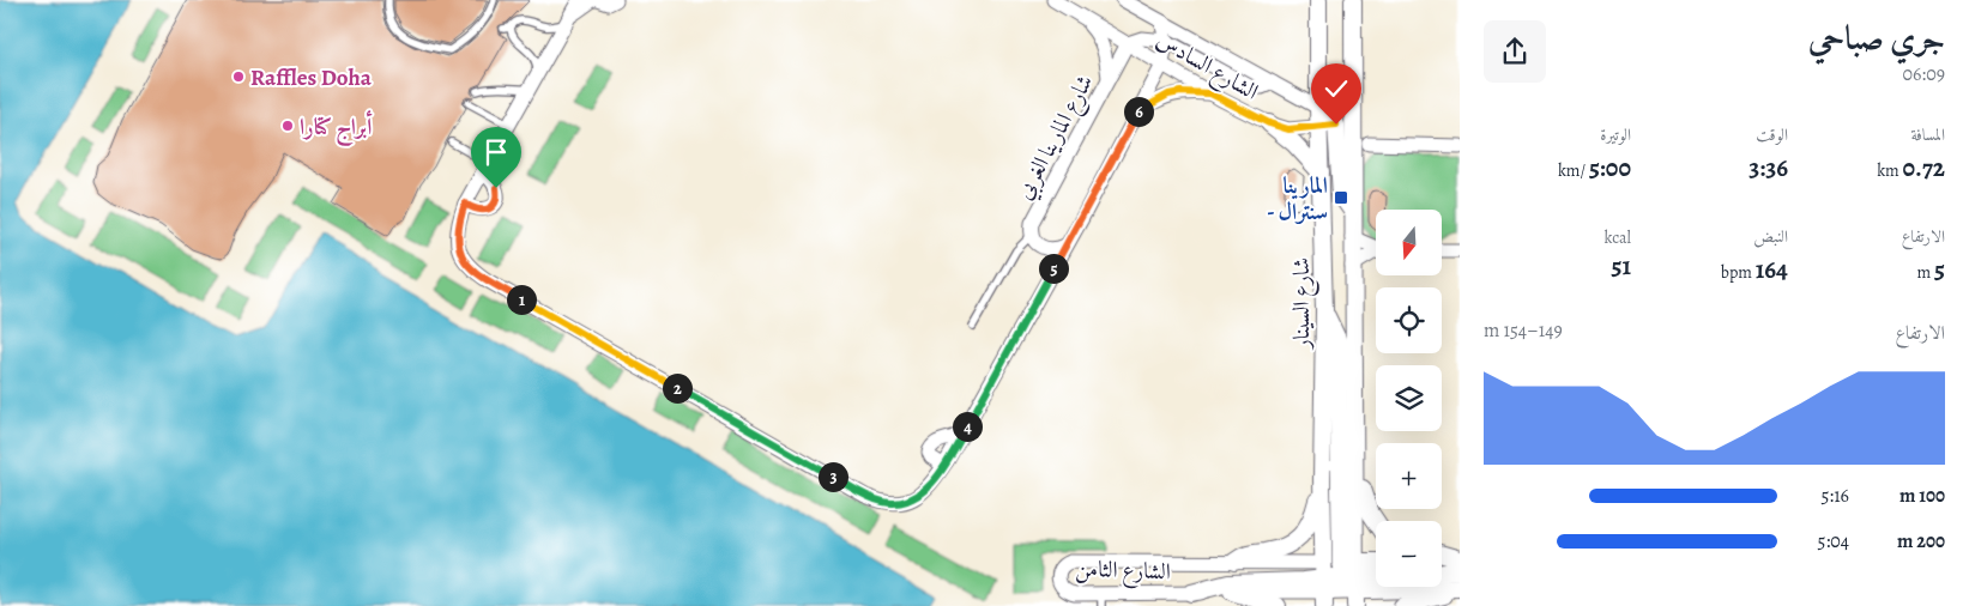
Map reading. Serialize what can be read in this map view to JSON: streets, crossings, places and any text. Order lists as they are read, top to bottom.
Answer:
{
  "streets": {
    "street": [
      "الشارع السادس",
      "شارع المارينا الغربي",
      "شارع السينار",
      "الشارع الثامن"
    ]
  },
  "crossings": [
    ["الشارع السادس", "شارع المارينا الغربي"],
    ["الشارع السادس", "شارع السينار"],
    ["شارع السينار", "الشارع الثامن"]
  ],
  "places": {
    "other": ["Raffles Doha", "أبراج كتارا"],
    "transit": ["المارينا - سنترال"]
  },
  "north": "bottom",
  "page": {
    "heading": ["جري صباحي", "06:09"],
    "pins": [
      "6",
      "5",
      "1",
      "2",
      "4",
      "3"
    ],
    "stats": [
      ["المسافة", "0.72 km"],
      ["الوقت", "3:36"],
      ["الوتيرة", "5:00 /km"],
      ["الارتفاع", "5 m"],
      ["النبض", "164 bpm"],
      ["kcal", "51"]
    ],
    "map_buttons": ["+", "−"],
    "chart": ["الارتفاع", "149–154 m"],
    "list": [
      {
        "name": "100 m",
        "note": "5:16"
      },
      {
        "name": "200 m",
        "note": "5:04"
      }
    ]
  }
}
